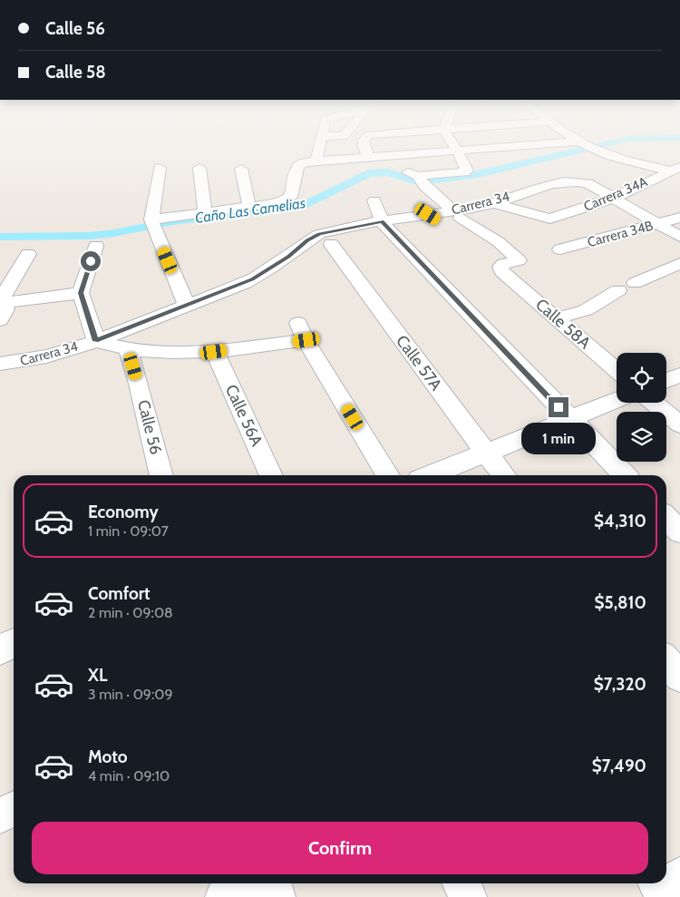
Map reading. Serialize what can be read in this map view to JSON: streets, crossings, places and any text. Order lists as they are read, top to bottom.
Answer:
{
  "streets": {
    "street": [
      "Carrera 34A",
      "Carrera 34",
      "Carrera 34B",
      "Calle 58A",
      "Calle 57A",
      "Calle 56A",
      "Calle 56"
    ]
  },
  "crossings": [
    ["Carrera 34A", "Carrera 34"],
    ["Carrera 34", "Calle 58A"]
  ],
  "water": ["Caño Las Camelias"],
  "page": {
    "banner": ["Calle 56", "Calle 58"],
    "bubble": "1 min",
    "list": [
      {
        "name": "Economy",
        "note": "1 min · 09:07",
        "value": "$4,310"
      },
      {
        "name": "Comfort",
        "note": "2 min · 09:08",
        "value": "$5,810"
      },
      {
        "name": "XL",
        "note": "3 min · 09:09",
        "value": "$7,320"
      },
      {
        "name": "Moto",
        "note": "4 min · 09:10",
        "value": "$7,490"
      }
    ],
    "buttons": "Confirm"
  }
}
